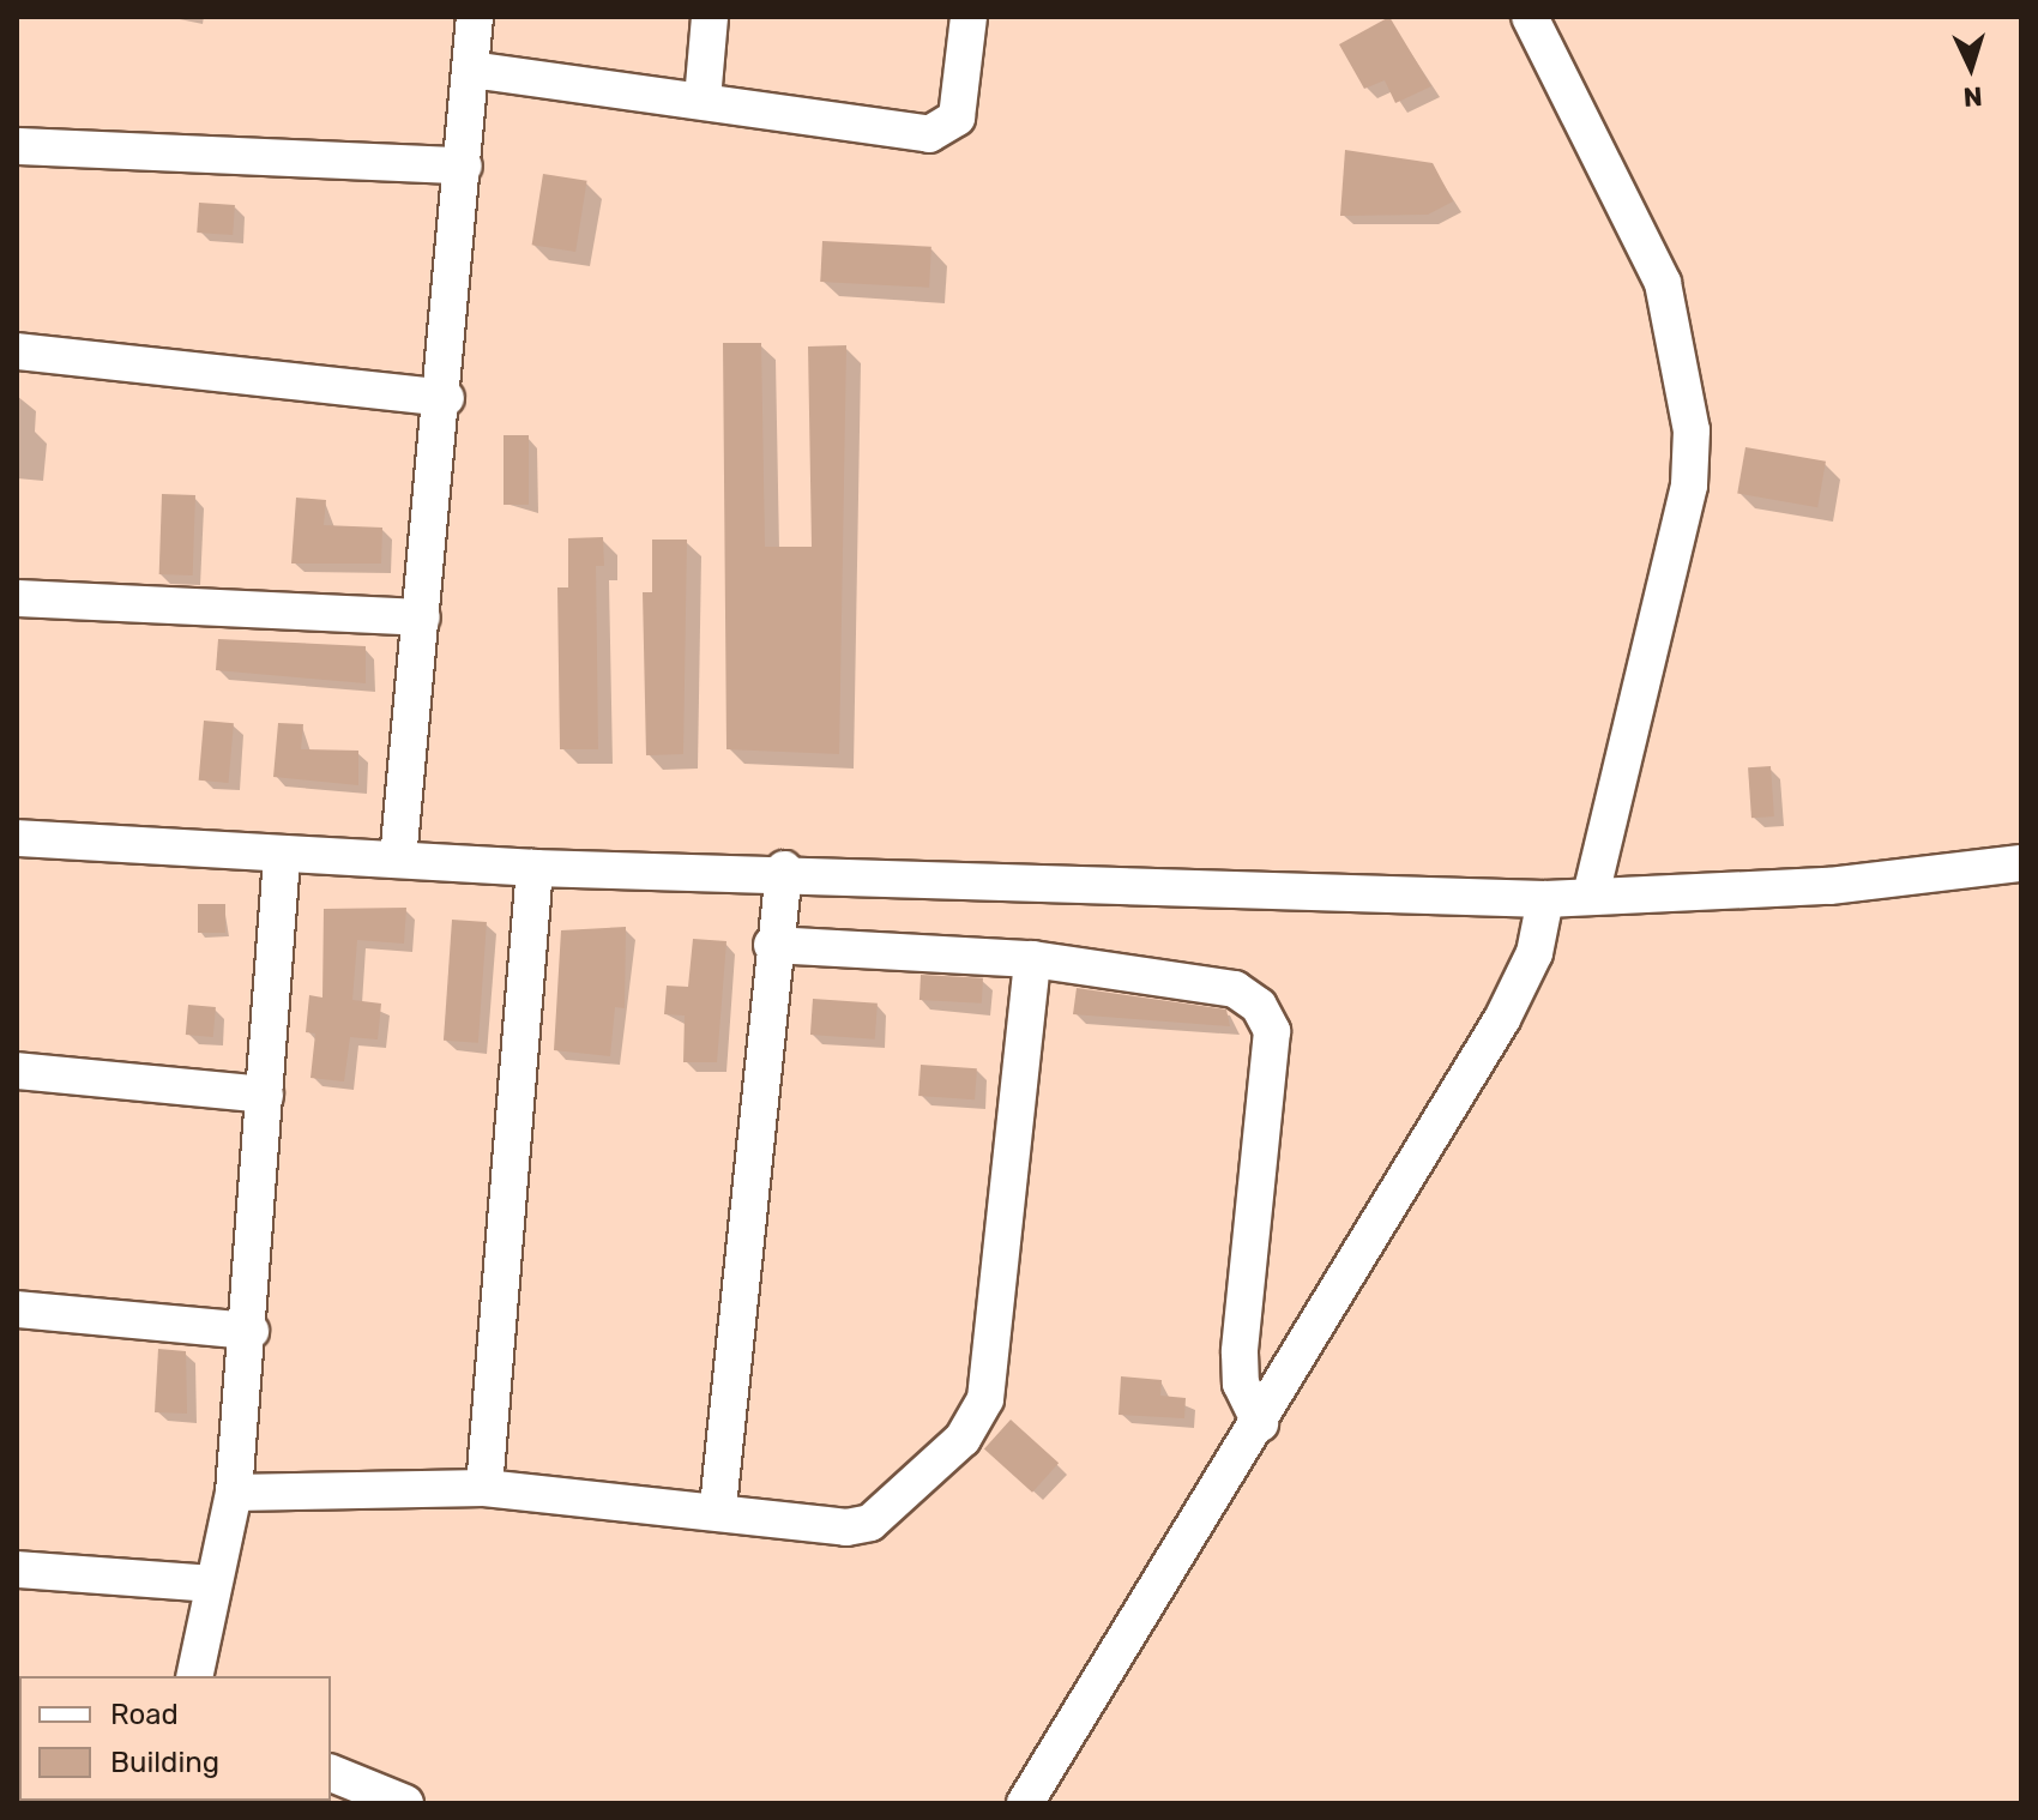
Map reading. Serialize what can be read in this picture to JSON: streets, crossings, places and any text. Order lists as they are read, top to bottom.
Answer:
{
  "legend": ["Road", "Building"],
  "north": "bottom"
}
